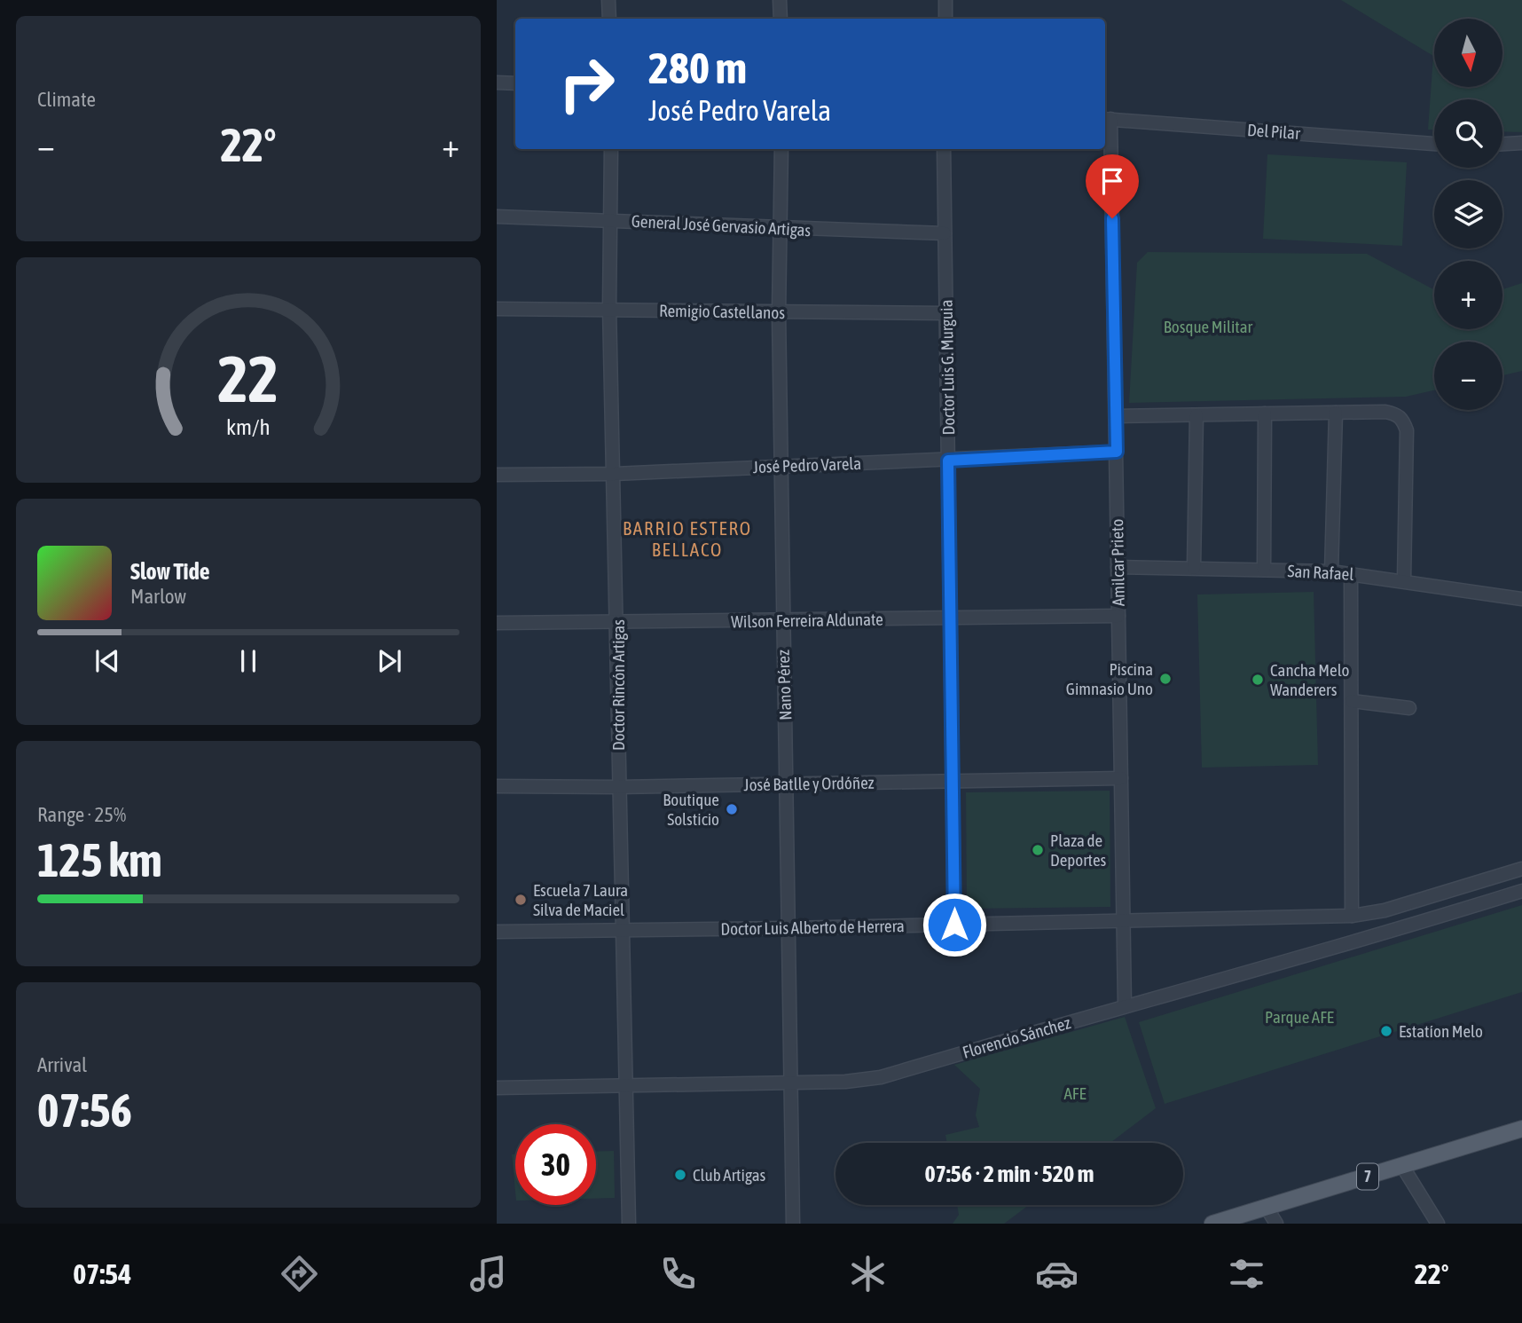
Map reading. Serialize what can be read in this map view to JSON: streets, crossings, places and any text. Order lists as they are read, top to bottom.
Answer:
{
  "streets": {
    "main road": ["7"],
    "street": [
      "Del Pilar",
      "General José Gervasio Artigas",
      "Remigio Castellanos",
      "Doctor Luis G. Murguia",
      "José Pedro Varela",
      "Amilcar Prieto",
      "San Rafael",
      "Wilson Ferreira Aldunate",
      "Doctor Rincón Artigas",
      "Nano Pérez",
      "José Batlle y Ordóñez",
      "Doctor Luis Alberto de Herrera",
      "Florencio Sánchez"
    ]
  },
  "crossings": [
    ["Del Pilar", "Amilcar Prieto"],
    ["General José Gervasio Artigas", "Doctor Luis G. Murguia"],
    ["General José Gervasio Artigas", "Doctor Rincón Artigas"],
    ["General José Gervasio Artigas", "Nano Pérez"],
    ["Remigio Castellanos", "Doctor Luis G. Murguia"],
    ["Remigio Castellanos", "Doctor Rincón Artigas"],
    ["Remigio Castellanos", "Nano Pérez"],
    ["Doctor Luis G. Murguia", "José Pedro Varela"],
    ["Doctor Luis G. Murguia", "Wilson Ferreira Aldunate"],
    ["Doctor Luis G. Murguia", "José Batlle y Ordóñez"],
    ["Doctor Luis G. Murguia", "Doctor Luis Alberto de Herrera"],
    ["José Pedro Varela", "Amilcar Prieto"],
    ["José Pedro Varela", "Doctor Rincón Artigas"],
    ["José Pedro Varela", "Nano Pérez"],
    ["Amilcar Prieto", "San Rafael"],
    ["Amilcar Prieto", "Wilson Ferreira Aldunate"],
    ["Amilcar Prieto", "José Batlle y Ordóñez"],
    ["Amilcar Prieto", "Doctor Luis Alberto de Herrera"],
    ["Amilcar Prieto", "Florencio Sánchez"],
    ["Wilson Ferreira Aldunate", "Doctor Rincón Artigas"],
    ["Wilson Ferreira Aldunate", "Nano Pérez"],
    ["Doctor Rincón Artigas", "José Batlle y Ordóñez"],
    ["Doctor Rincón Artigas", "Doctor Luis Alberto de Herrera"],
    ["Doctor Rincón Artigas", "Florencio Sánchez"],
    ["Nano Pérez", "José Batlle y Ordóñez"],
    ["Nano Pérez", "Doctor Luis Alberto de Herrera"],
    ["Nano Pérez", "Florencio Sánchez"]
  ],
  "districts": ["BARRIO ESTERO BELLACO"],
  "parks": ["Bosque Militar", "Parque AFE", "AFE"],
  "places": [
    "Piscina Gimnasio Uno",
    "Cancha Melo Wanderers",
    "Boutique Solsticio",
    "Plaza de Deportes",
    "Escuela 7 Laura Silva de Maciel",
    "Estatíon Melo",
    "Club Artigas"
  ],
  "north": "bottom",
  "page": {
    "tile": [
      "Climate",
      ["Range · 25%", "125 km"],
      ["Arrival", "07:56"]
    ],
    "map_buttons": ["+", "−"],
    "turn": ["280 m", "José Pedro Varela"],
    "heat": ["−", "22°", "+"],
    "song": ["Slow Tide", "Marlow"],
    "limit": "30",
    "trip": "07:56 · 2 min · 520 m",
    "tabs": ["07:54", "22°"],
    "gauge": ["22", "km/h"]
  }
}
